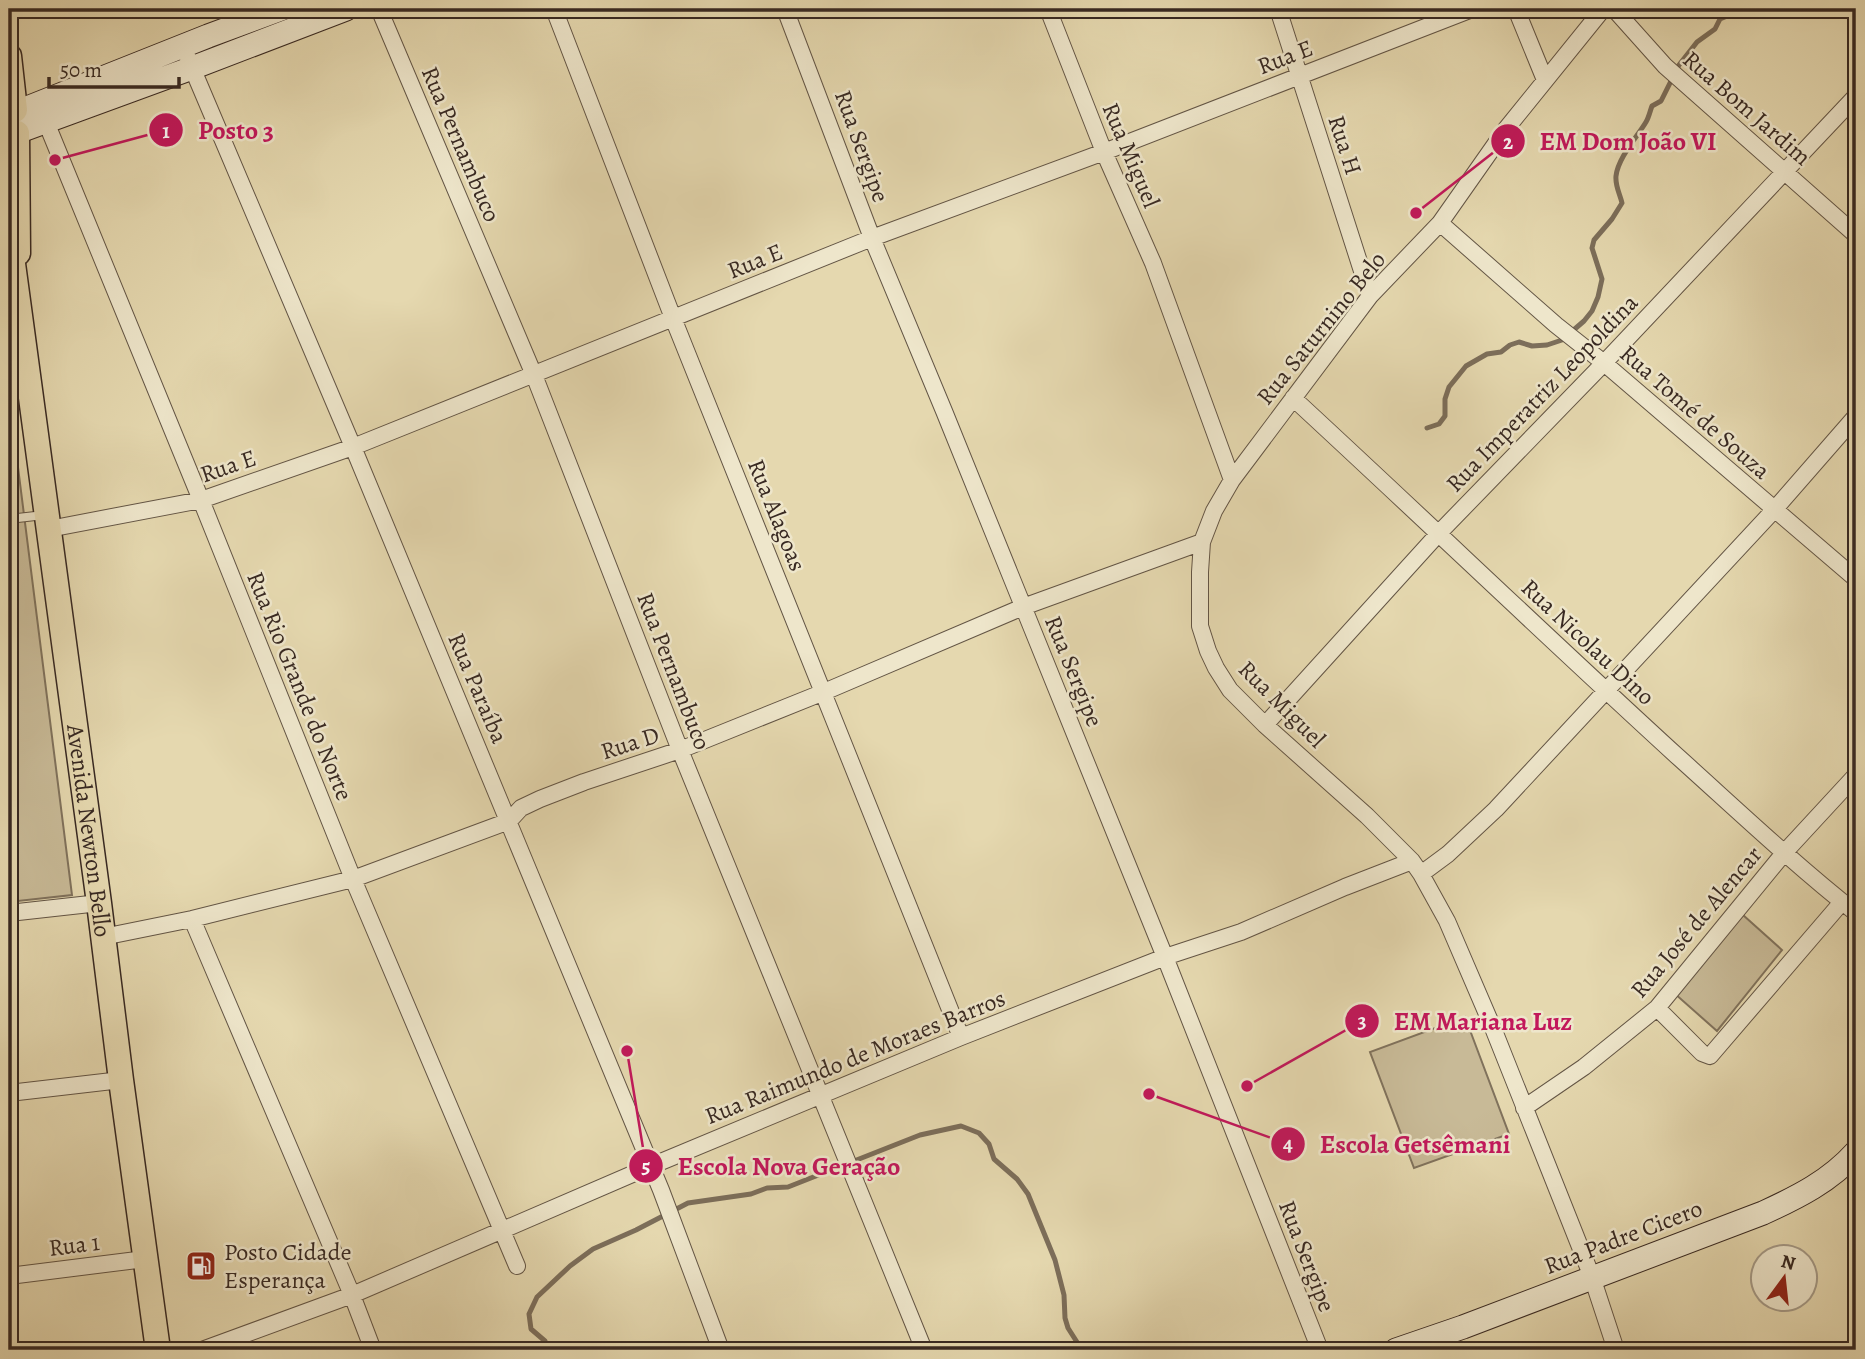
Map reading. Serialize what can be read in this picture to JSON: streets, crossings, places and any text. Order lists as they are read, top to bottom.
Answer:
{
  "streets": {
    "main road": ["Avenida Newton Bello"],
    "street": [
      "Rua E",
      "Rua Bom Jardim",
      "Rua Pernambuco",
      "Rua H",
      "Rua Sergipe",
      "Rua Miguel",
      "Rua Saturnino Belo",
      "Rua Imperatriz Leopoldina",
      "Rua Tomé de Souza",
      "Rua Alagoas",
      "Rua Nicolau Dino",
      "Rua Rio Grande do Norte",
      "Rua Paraíba",
      "Rua D",
      "Rua José de Alencar",
      "Rua Raimundo de Moraes Barros",
      "Rua Padre Cicero",
      "Rua 1"
    ]
  },
  "crossings": [
    ["Rua E", "Rua Pernambuco"],
    ["Rua E", "Rua H"],
    ["Rua E", "Rua Sergipe"],
    ["Rua E", "Rua Miguel"],
    ["Rua E", "Rua Alagoas"],
    ["Rua E", "Rua Rio Grande do Norte"],
    ["Rua E", "Rua Paraíba"],
    ["Rua E", "Avenida Newton Bello"],
    ["Rua Bom Jardim", "Rua Imperatriz Leopoldina"],
    ["Rua Pernambuco", "Rua D"],
    ["Rua Pernambuco", "Rua Raimundo de Moraes Barros"],
    ["Rua H", "Rua Saturnino Belo"],
    ["Rua Sergipe", "Rua D"],
    ["Rua Sergipe", "Rua Raimundo de Moraes Barros"],
    ["Rua Miguel", "Rua Saturnino Belo"],
    ["Rua Miguel", "Rua Imperatriz Leopoldina"],
    ["Rua Miguel", "Rua D"],
    ["Rua Miguel", "Rua José de Alencar"],
    ["Rua Miguel", "Rua Raimundo de Moraes Barros"],
    ["Rua Miguel", "Rua Padre Cicero"],
    ["Rua Saturnino Belo", "Rua Tomé de Souza"],
    ["Rua Saturnino Belo", "Rua Nicolau Dino"],
    ["Rua Imperatriz Leopoldina", "Rua Tomé de Souza"],
    ["Rua Imperatriz Leopoldina", "Rua Nicolau Dino"],
    ["Rua Tomé de Souza", "Rua Raimundo de Moraes Barros"],
    ["Rua Alagoas", "Rua D"],
    ["Rua Alagoas", "Rua Raimundo de Moraes Barros"],
    ["Rua Nicolau Dino", "Rua José de Alencar"],
    ["Rua Nicolau Dino", "Rua Raimundo de Moraes Barros"],
    ["Rua Rio Grande do Norte", "Rua D"],
    ["Rua Rio Grande do Norte", "Rua Raimundo de Moraes Barros"],
    ["Rua Paraíba", "Rua D"],
    ["Rua Paraíba", "Rua Raimundo de Moraes Barros"],
    ["Rua D", "Avenida Newton Bello"],
    ["Avenida Newton Bello", "Rua 1"]
  ],
  "places": {
    "other": [
      "Posto 3",
      "EM Dom João VI",
      "Escola Nova Geração",
      "EM Mariana Luz",
      "Escola Getsêmani"
    ],
    "fuel station": ["Posto Cidade Esperança"]
  },
  "scale_bar": "50 m",
  "north": "top"
}
